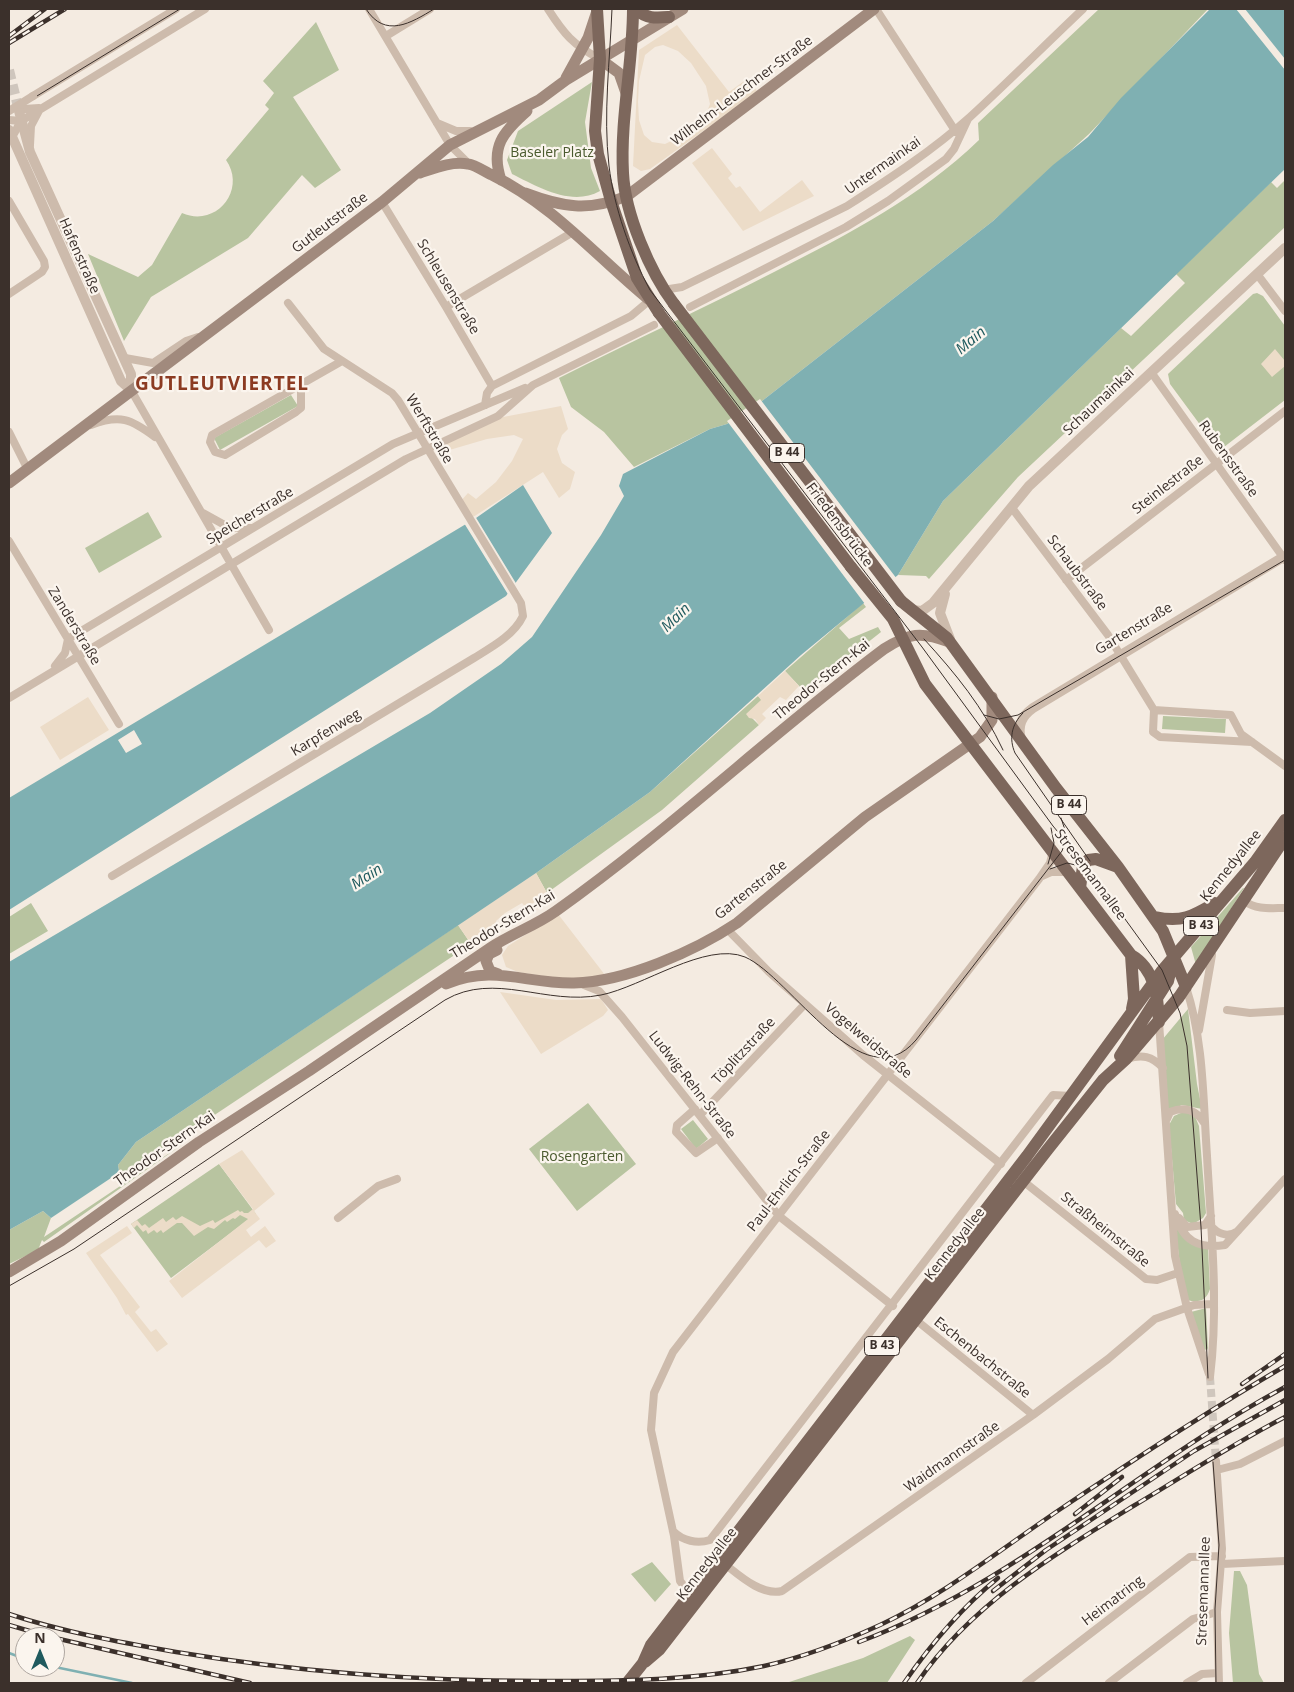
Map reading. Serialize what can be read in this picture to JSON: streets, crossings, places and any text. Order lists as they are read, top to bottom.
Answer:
{
  "streets": {
    "main road": [
      "Wilhelm-Leuschner-Straße",
      "Gutleutstraße",
      "B 44",
      "Friedensbrücke",
      "Gartenstraße",
      "Theodor-Stern-Kai",
      "Kennedyallee",
      "Stresemannallee",
      "B 43"
    ],
    "street": [
      "Untermainkai",
      "Hafenstraße",
      "Schleusenstraße",
      "Schaumainkai",
      "Werftstraße",
      "Rubensstraße",
      "Steinlestraße",
      "Speicherstraße",
      "Schaubstraße",
      "Zanderstraße",
      "Karpfenweg",
      "Vogelweidstraße",
      "Töplitzstraße",
      "Ludwig-Rehn-Straße",
      "Paul-Ehrlich-Straße",
      "Straßheimstraße",
      "Eschenbachstraße",
      "Waidmannstraße",
      "Heimatring"
    ]
  },
  "crossings": [
    ["Wilhelm-Leuschner-Straße", "B 44"],
    ["Untermainkai", "B 44"],
    ["Untermainkai", "Friedensbrücke"],
    ["Gutleutstraße", "Hafenstraße"],
    ["Gutleutstraße", "Schleusenstraße"],
    ["Gutleutstraße", "B 44"],
    ["Hafenstraße", "Speicherstraße"],
    ["Schaumainkai", "Rubensstraße"],
    ["Schaumainkai", "Friedensbrücke"],
    ["Schaumainkai", "Schaubstraße"],
    ["Schaumainkai", "Stresemannallee"],
    ["Werftstraße", "Speicherstraße"],
    ["Werftstraße", "Karpfenweg"],
    ["B 44", "Friedensbrücke"],
    ["Rubensstraße", "Steinlestraße"],
    ["Rubensstraße", "Gartenstraße"],
    ["Steinlestraße", "Schaubstraße"],
    ["Speicherstraße", "Zanderstraße"],
    ["Friedensbrücke", "Stresemannallee"],
    ["Schaubstraße", "Gartenstraße"],
    ["Gartenstraße", "Theodor-Stern-Kai"],
    ["Gartenstraße", "Stresemannallee"],
    ["Gartenstraße", "Vogelweidstraße"],
    ["Gartenstraße", "Ludwig-Rehn-Straße"],
    ["Theodor-Stern-Kai", "Stresemannallee"],
    ["Kennedyallee", "Stresemannallee"],
    ["Kennedyallee", "B 43"],
    ["Kennedyallee", "Vogelweidstraße"],
    ["Kennedyallee", "Paul-Ehrlich-Straße"],
    ["Kennedyallee", "Straßheimstraße"],
    ["Kennedyallee", "Eschenbachstraße"],
    ["Kennedyallee", "Waidmannstraße"],
    ["Stresemannallee", "B 43"],
    ["Stresemannallee", "Paul-Ehrlich-Straße"],
    ["Stresemannallee", "Straßheimstraße"],
    ["Stresemannallee", "Waidmannstraße"],
    ["Stresemannallee", "Heimatring"],
    ["Vogelweidstraße", "Töplitzstraße"],
    ["Vogelweidstraße", "Paul-Ehrlich-Straße"],
    ["Töplitzstraße", "Ludwig-Rehn-Straße"],
    ["Ludwig-Rehn-Straße", "Paul-Ehrlich-Straße"],
    ["Eschenbachstraße", "Waidmannstraße"]
  ],
  "districts": ["GUTLEUTVIERTEL"],
  "water": ["Main"],
  "parks": ["Baseler Platz", "Rosengarten"],
  "north": "top"
}
